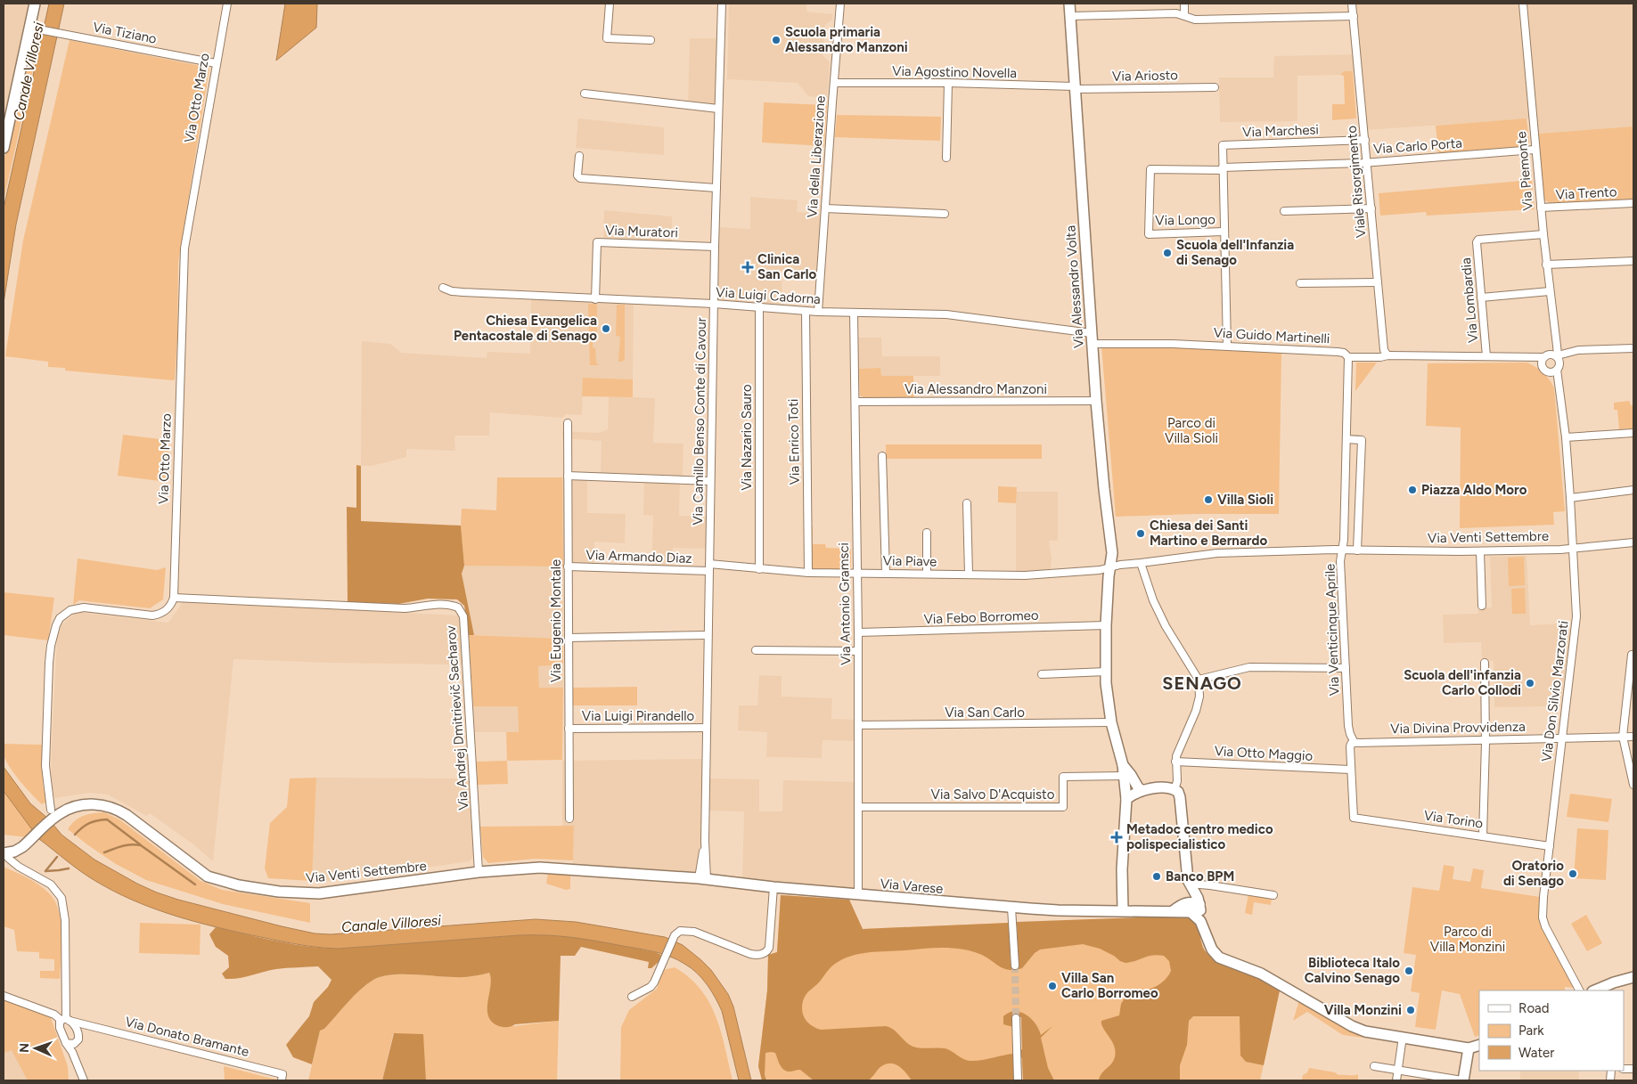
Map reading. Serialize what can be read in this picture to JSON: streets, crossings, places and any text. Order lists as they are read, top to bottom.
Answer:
{
  "streets": {
    "street": [
      "Via Tiziano",
      "Via Agostino Novella",
      "Via Ariosto",
      "Via Otto Marzo",
      "Via Marchesi",
      "Via Carlo Porta",
      "Via della Liberazione",
      "Via Piemonte",
      "Viale Risorgimento",
      "Via Trento",
      "Via Longo",
      "Via Muratori",
      "Via Alessandro Volta",
      "Via Luigi Cadorna",
      "Via Lombardia",
      "Via Guido Martinelli",
      "Via Alessandro Manzoni",
      "Via Camillo Benso Conte di Cavour",
      "Via Nazario Sauro",
      "Via Enrico Toti",
      "Via Venti Settembre",
      "Via Armando Diaz",
      "Via Piave",
      "Via Antonio Gramsci",
      "Via Febo Borromeo",
      "Via Eugenio Montale",
      "Via Venticinque Aprile",
      "Via Don Silvio Marzorati",
      "Via San Carlo",
      "Via Luigi Pirandello",
      "Via Andrej Dmitrievič Sacharov",
      "Via Divina Provvidenza",
      "Via Otto Maggio",
      "Via Salvo D'Acquisto",
      "Via Torino",
      "Via Varese",
      "Via Donato Bramante"
    ]
  },
  "crossings": [
    ["Via Tiziano", "Via Otto Marzo"],
    ["Via Agostino Novella", "Via Ariosto"],
    ["Via Agostino Novella", "Via della Liberazione"],
    ["Via Agostino Novella", "Via Alessandro Volta"],
    ["Via Ariosto", "Via Alessandro Volta"],
    ["Via Otto Marzo", "Via Andrej Dmitrievič Sacharov"],
    ["Via Marchesi", "Via Carlo Porta"],
    ["Via Marchesi", "Viale Risorgimento"],
    ["Via Marchesi", "Via Longo"],
    ["Via Carlo Porta", "Via Piemonte"],
    ["Via Carlo Porta", "Viale Risorgimento"],
    ["Via Carlo Porta", "Via Longo"],
    ["Via della Liberazione", "Via Luigi Cadorna"],
    ["Via Piemonte", "Via Trento"],
    ["Via Piemonte", "Via Lombardia"],
    ["Via Piemonte", "Via Guido Martinelli"],
    ["Via Piemonte", "Via Don Silvio Marzorati"],
    ["Viale Risorgimento", "Via Guido Martinelli"],
    ["Via Muratori", "Via Luigi Cadorna"],
    ["Via Muratori", "Via Camillo Benso Conte di Cavour"],
    ["Via Alessandro Volta", "Via Luigi Cadorna"],
    ["Via Alessandro Volta", "Via Guido Martinelli"],
    ["Via Alessandro Volta", "Via Alessandro Manzoni"],
    ["Via Alessandro Volta", "Via Piave"],
    ["Via Alessandro Volta", "Via Febo Borromeo"],
    ["Via Alessandro Volta", "Via San Carlo"],
    ["Via Alessandro Volta", "Via Salvo D'Acquisto"],
    ["Via Luigi Cadorna", "Via Guido Martinelli"],
    ["Via Luigi Cadorna", "Via Camillo Benso Conte di Cavour"],
    ["Via Luigi Cadorna", "Via Nazario Sauro"],
    ["Via Luigi Cadorna", "Via Enrico Toti"],
    ["Via Luigi Cadorna", "Via Antonio Gramsci"],
    ["Via Lombardia", "Via Guido Martinelli"],
    ["Via Guido Martinelli", "Via Venticinque Aprile"],
    ["Via Guido Martinelli", "Via Don Silvio Marzorati"],
    ["Via Alessandro Manzoni", "Via Antonio Gramsci"],
    ["Via Camillo Benso Conte di Cavour", "Via Venti Settembre"],
    ["Via Camillo Benso Conte di Cavour", "Via Armando Diaz"],
    ["Via Camillo Benso Conte di Cavour", "Via Piave"],
    ["Via Camillo Benso Conte di Cavour", "Via Luigi Pirandello"],
    ["Via Camillo Benso Conte di Cavour", "Via Varese"],
    ["Via Nazario Sauro", "Via Piave"],
    ["Via Enrico Toti", "Via Piave"],
    ["Via Venti Settembre", "Via Piave"],
    ["Via Venti Settembre", "Via Venticinque Aprile"],
    ["Via Venti Settembre", "Via Don Silvio Marzorati"],
    ["Via Venti Settembre", "Via Andrej Dmitrievič Sacharov"],
    ["Via Venti Settembre", "Via Varese"],
    ["Via Armando Diaz", "Via Piave"],
    ["Via Armando Diaz", "Via Eugenio Montale"],
    ["Via Piave", "Via Antonio Gramsci"],
    ["Via Antonio Gramsci", "Via Febo Borromeo"],
    ["Via Antonio Gramsci", "Via San Carlo"],
    ["Via Antonio Gramsci", "Via Salvo D'Acquisto"],
    ["Via Antonio Gramsci", "Via Varese"],
    ["Via Eugenio Montale", "Via Luigi Pirandello"],
    ["Via Venticinque Aprile", "Via Divina Provvidenza"],
    ["Via Venticinque Aprile", "Via Otto Maggio"],
    ["Via Venticinque Aprile", "Via Torino"],
    ["Via Don Silvio Marzorati", "Via Divina Provvidenza"],
    ["Via Don Silvio Marzorati", "Via Torino"]
  ],
  "districts": ["SENAGO"],
  "water": ["Canale Villoresi"],
  "parks": ["Parco di Villa Sioli", "Parco di Villa Monzini"],
  "places": {
    "other": [
      "Scuola primaria Alessandro Manzoni",
      "Scuola dell'Infanzia di Senago",
      "Chiesa Evangelica Pentacostale di Senago",
      "Piazza Aldo Moro",
      "Villa Sioli",
      "Chiesa dei Santi Martino e Bernardo",
      "Scuola dell'infanzia Carlo Collodi",
      "Oratorio di Senago",
      "Banco BPM",
      "Biblioteca Italo Calvino Senago",
      "Villa San Carlo Borromeo",
      "Villa Monzini"
    ],
    "health": ["Clinica San Carlo", "Metadoc centro medico polispecialistico"]
  },
  "legend": ["Road", "Park", "Water"],
  "north": "left"
}
